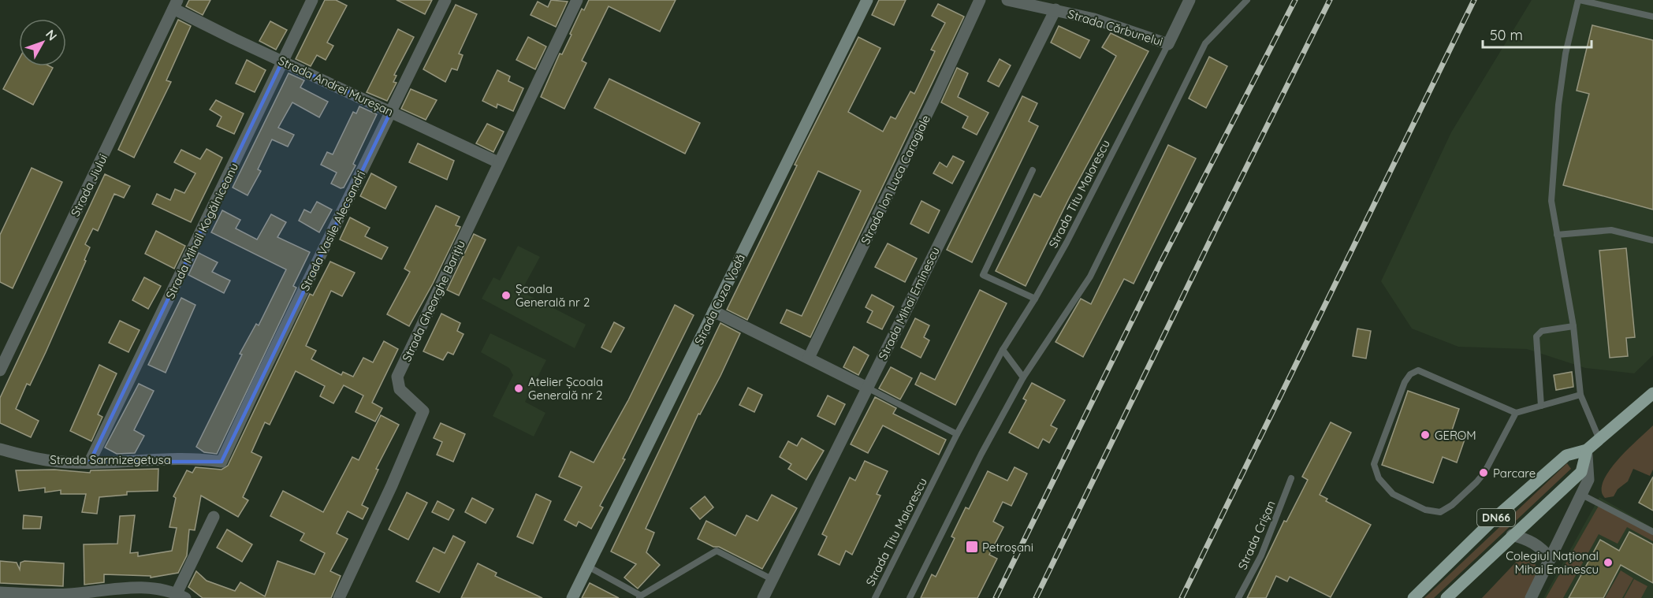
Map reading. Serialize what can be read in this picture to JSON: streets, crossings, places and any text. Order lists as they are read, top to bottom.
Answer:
{
  "streets": {
    "main road": ["Strada Cuza Vodă", "DN66"],
    "street": [
      "Strada Cărbunelui",
      "Strada Andrei Mureșan",
      "Strada Ion Luca Caragiale",
      "Strada Jiului",
      "Strada Mihail Kogălniceanu",
      "Strada Vasile Alecsandri",
      "Strada Gheorghe Barițiu",
      "Strada Mihai Eminescu",
      "Strada Sarmizegetusa"
    ],
    "lane": ["Strada Titu Maiorescu", "Strada Crișan"]
  },
  "crossings": [
    ["Strada Cărbunelui", "Strada Titu Maiorescu"],
    ["Strada Cărbunelui", "Strada Mihai Eminescu"],
    ["Strada Andrei Mureșan", "Strada Jiului"],
    ["Strada Andrei Mureșan", "Strada Mihail Kogălniceanu"],
    ["Strada Andrei Mureșan", "Strada Vasile Alecsandri"],
    ["Strada Andrei Mureșan", "Strada Gheorghe Barițiu"],
    ["Strada Mihail Kogălniceanu", "Strada Sarmizegetusa"],
    ["Strada Vasile Alecsandri", "Strada Sarmizegetusa"]
  ],
  "places": {
    "other": [
      "Școala Generală nr 2",
      "Atelier Școala Generală nr 2",
      "GEROM",
      "Parcare",
      "Colegiul Național Mihai Eminescu"
    ],
    "transit": ["Petroșani"]
  },
  "scale_bar": "50 m",
  "north": "top right"
}
